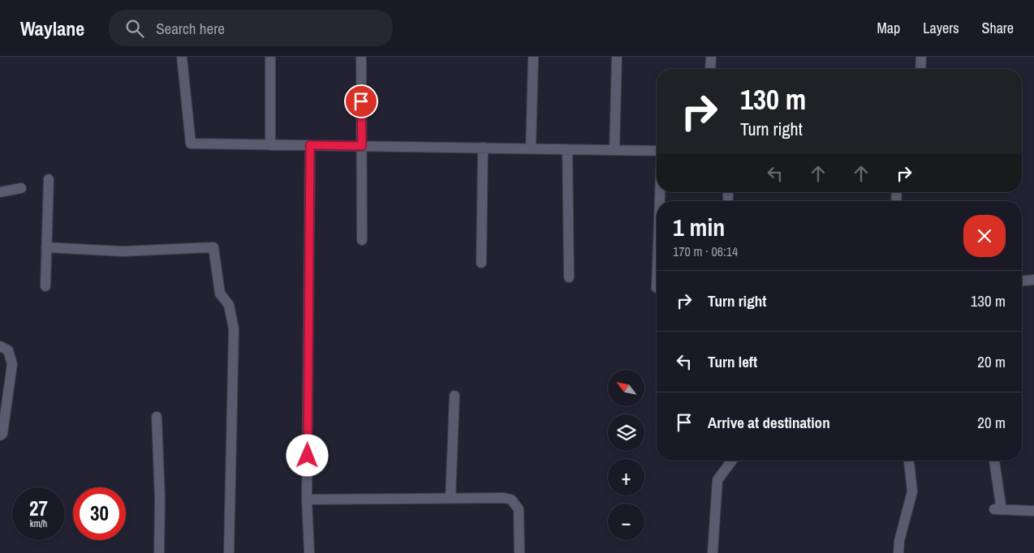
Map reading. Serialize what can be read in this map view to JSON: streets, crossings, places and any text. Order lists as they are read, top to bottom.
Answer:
{
  "north": "top left",
  "page": {
    "header": "Waylane",
    "search": "Search here",
    "nav": ["Map", "Layers", "Share"],
    "turn": ["130 m", "Turn right"],
    "heading": ["1 min", "170 m · 06:14"],
    "list": [
      {
        "name": "Turn right",
        "value": "130 m"
      },
      {
        "name": "Turn left",
        "value": "20 m"
      },
      {
        "name": "Arrive at destination",
        "value": "20 m"
      }
    ],
    "map_buttons": ["+", "−"],
    "speed": "27 km/h",
    "limit": "30"
  }
}
